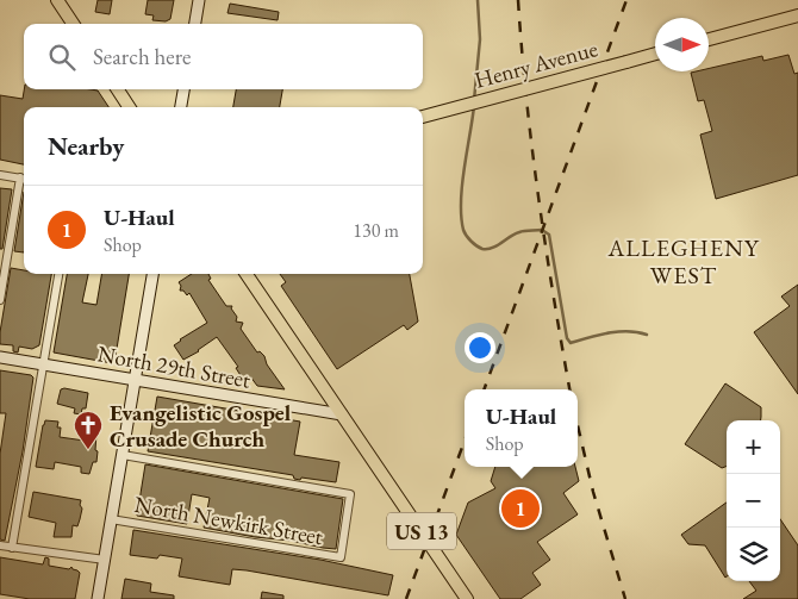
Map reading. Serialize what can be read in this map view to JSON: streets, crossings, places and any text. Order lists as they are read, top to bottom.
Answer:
{
  "streets": {
    "main road": ["Henry Avenue", "North 29th Street", "US 13"],
    "street": ["North Newkirk Street"]
  },
  "crossings": [
    ["North 29th Street", "US 13"]
  ],
  "districts": ["ALLEGHENY WEST"],
  "places": {
    "church": ["Evangelistic Gospel Crusade Church"]
  },
  "north": "right",
  "page": {
    "search": "Search here",
    "heading": "Nearby",
    "list": [
      {
        "mark": "1",
        "name": "U-Haul",
        "note": "Shop",
        "value": "130 m"
      }
    ],
    "popup": ["U-Haul", "Shop"],
    "map_buttons": ["+", "−"],
    "pins": "1"
  }
}
